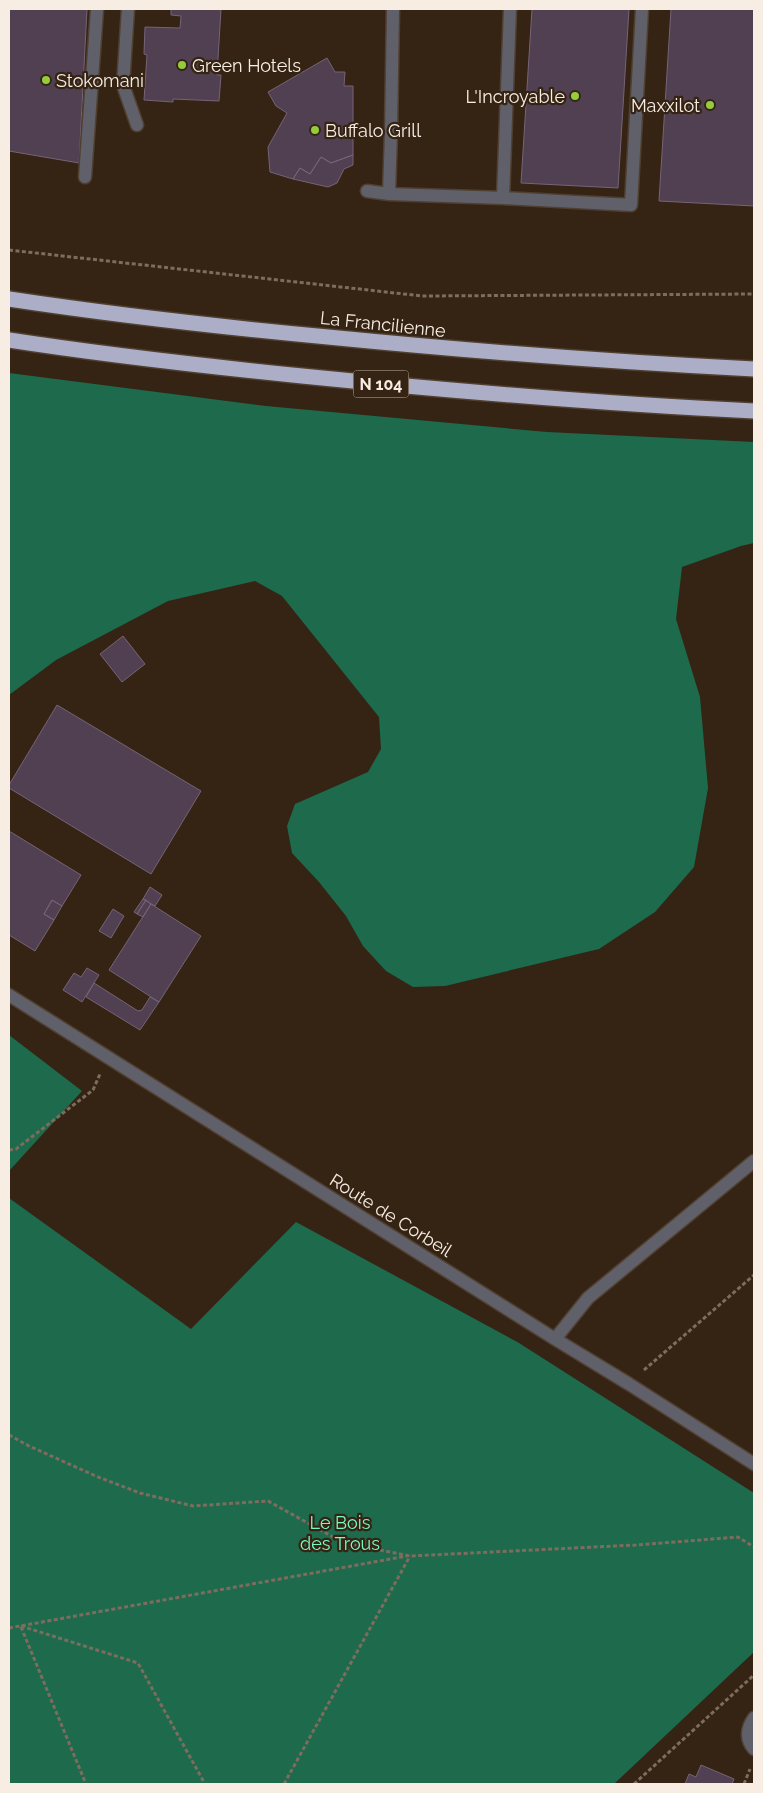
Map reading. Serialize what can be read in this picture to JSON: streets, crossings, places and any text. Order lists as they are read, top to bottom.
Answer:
{
  "streets": {
    "highway": ["La Francilienne", "N 104"],
    "street": ["Route de Corbeil"]
  },
  "parks": ["Le Bois des Trous"],
  "places": [
    "Green Hotels",
    "Stokomani",
    "L'Incroyable",
    "Maxxilot",
    "Buffalo Grill"
  ]
}
